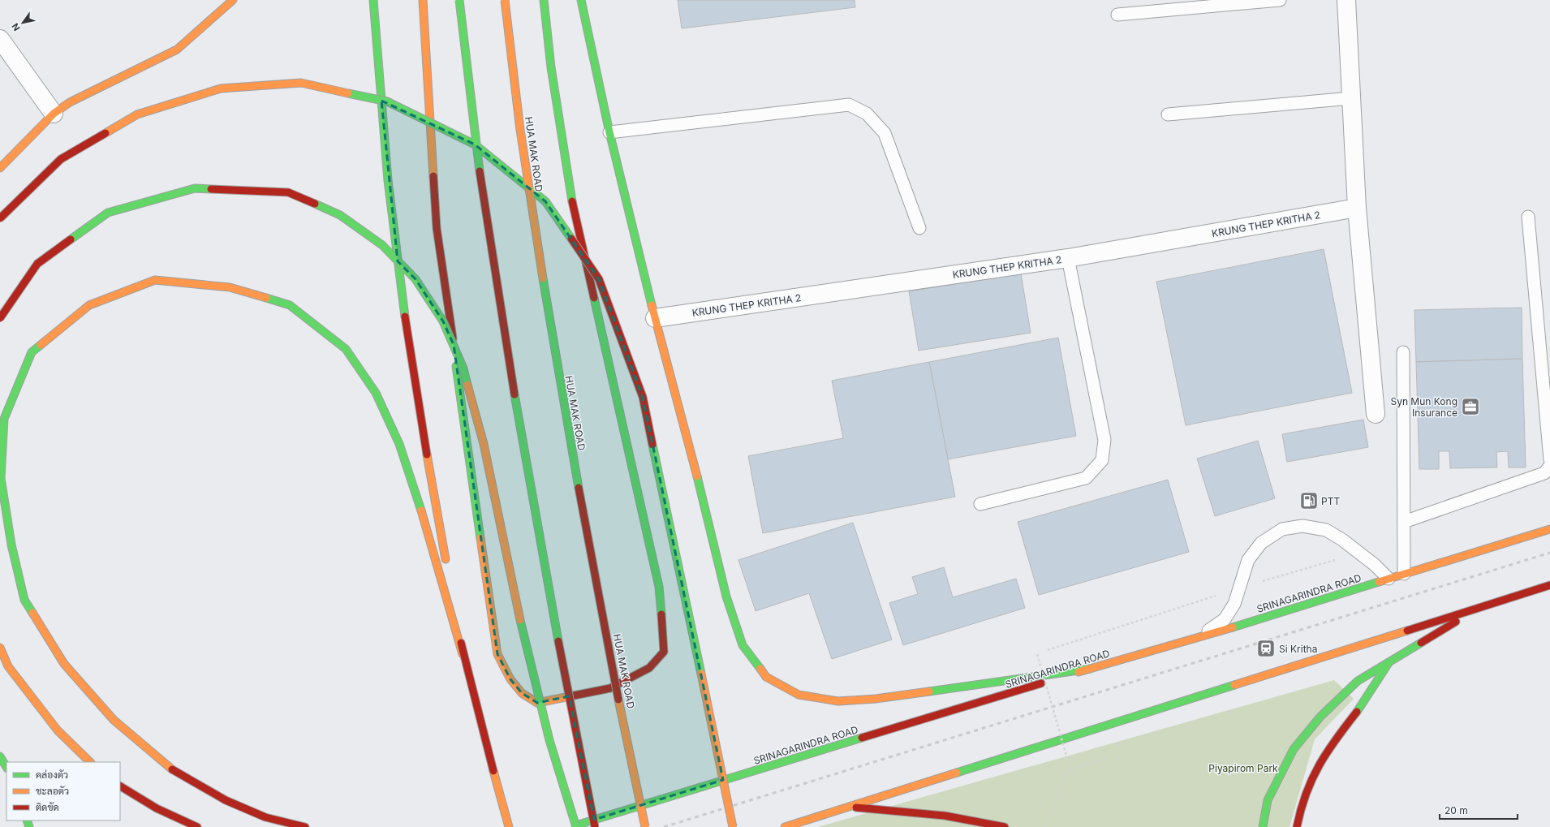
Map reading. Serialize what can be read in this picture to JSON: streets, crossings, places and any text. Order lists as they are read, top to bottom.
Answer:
{
  "streets": {
    "main road": ["HUA MAK ROAD", "SRINAGARINDRA ROAD"],
    "street": ["KRUNG THEP KRITHA 2"]
  },
  "parks": ["Piyapirom Park"],
  "places": {
    "office": ["Syn Mun Kong Insurance"],
    "fuel station": ["PTT"],
    "station": ["Si Kritha"]
  },
  "legend": ["คล่องตัว", "ชะลอตัว", "ติดขัด"],
  "scale_bar": "20 m",
  "north": "bottom left"
}
